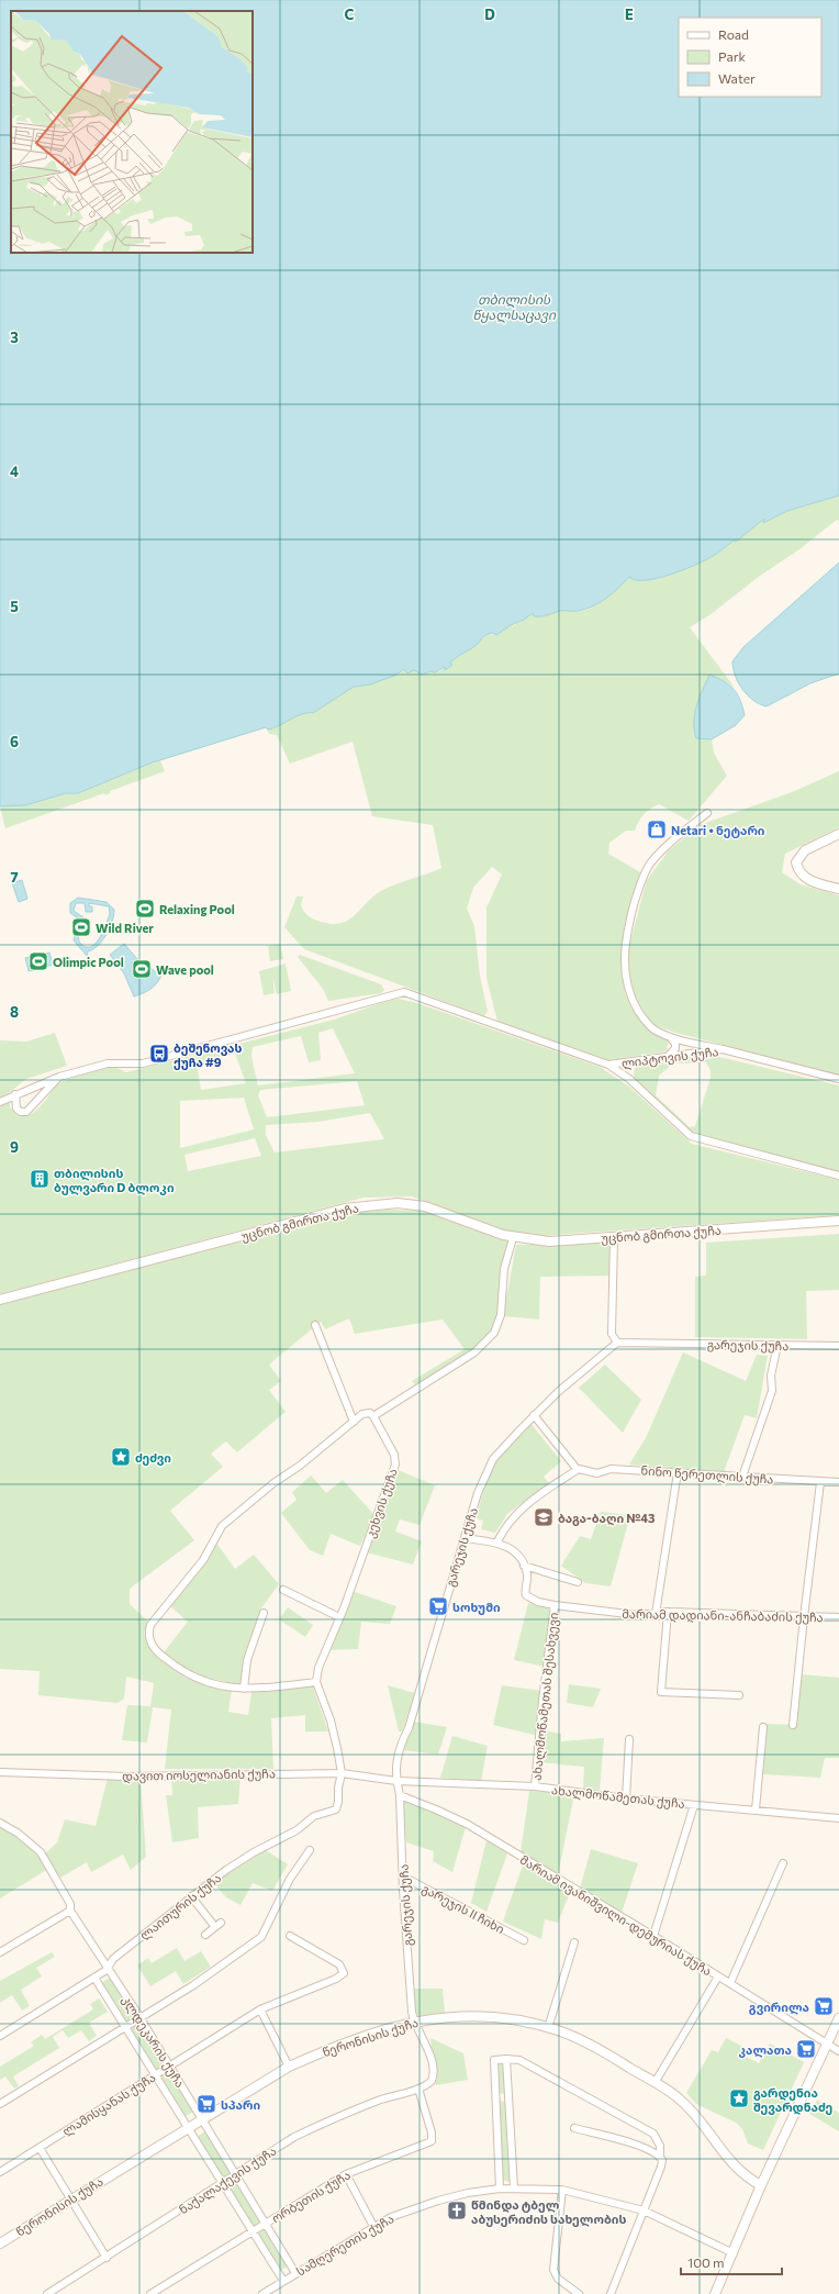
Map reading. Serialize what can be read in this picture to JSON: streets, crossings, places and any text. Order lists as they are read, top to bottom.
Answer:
{
  "streets": {
    "main road": ["უცნობ გმირთა ქუჩა", "წერონისის ქუჩა"],
    "street": [
      "ლიპტოვის ქუჩა",
      "გარეჯის ქუჩა",
      "ნინო წერეთლის ქუჩა",
      "კეხვის ქუჩა",
      "მარიამ დადიანი-ანჩაბაძის ქუჩა",
      "ახალმოწამეთას შესახვევი",
      "დავით იოსელიანის ქუჩა",
      "ახალმოწამეთას ქუჩა",
      "ლაითურის ქუჩა",
      "გარეჯის II ჩიხი",
      "მარიამ ივანიშვილი-დემურიას ქუჩა",
      "კლდეკარის ქუჩა",
      "ლამისყანას ქუჩა",
      "ნაქალაქევის ქუჩა",
      "ორბეთის ქუჩა",
      "სამღერეთის ქუჩა"
    ]
  },
  "crossings": [
    ["გარეჯის ქუჩა", "დავით იოსელიანის ქუჩა"],
    ["გარეჯის ქუჩა", "ახალმოწამეთას ქუჩა"],
    ["გარეჯის ქუჩა", "გარეჯის II ჩიხი"],
    ["გარეჯის ქუჩა", "მარიამ ივანიშვილი-დემურიას ქუჩა"],
    ["გარეჯის ქუჩა", "წერონისის ქუჩა"],
    ["მარიამ დადიანი-ანჩაბაძის ქუჩა", "ახალმოწამეთას შესახვევი"],
    ["ახალმოწამეთას შესახვევი", "ახალმოწამეთას ქუჩა"],
    ["დავით იოსელიანის ქუჩა", "ახალმოწამეთას ქუჩა"],
    ["დავით იოსელიანის ქუჩა", "ლაითურის ქუჩა"],
    ["ლაითურის ქუჩა", "კლდეკარის ქუჩა"],
    ["წერონისის ქუჩა", "კლდეკარის ქუჩა"],
    ["კლდეკარის ქუჩა", "ლამისყანას ქუჩა"],
    ["კლდეკარის ქუჩა", "ნაქალაქევის ქუჩა"],
    ["კლდეკარის ქუჩა", "ორბეთის ქუჩა"],
    ["კლდეკარის ქუჩა", "სამღერეთის ქუჩა"],
    ["ნაქალაქევის ქუჩა", "ორბეთის ქუჩა"]
  ],
  "water": ["თბილისის წყალსაცავი"],
  "places": {
    "shop": ["Netari • ნეტარი"],
    "sports": [
      "Relaxing Pool",
      "Wild River",
      "Olimpic Pool",
      "Wave pool"
    ],
    "bus stop": ["ბეშენოვას ქუჩა #9"],
    "building": ["თბილისის ბულვარი D ბლოკი"],
    "place": ["ძეძვი", "გარდენია შევარდნაძე"],
    "school or university": ["ბაგა-ბაღი №43"],
    "supermarket": [
      "სოხუმი",
      "გვირილა",
      "კალათა",
      "სპარი"
    ],
    "church": ["წმინდა ტბელ აბუსერიძის სახელობის"]
  },
  "legend": ["Road", "Park", "Water"],
  "scale_bar": "100 m",
  "grid": {
    "columns": ["C", "D", "E"],
    "rows": [
      "3",
      "4",
      "5",
      "6",
      "7",
      "8",
      "9"
    ]
  }
}
